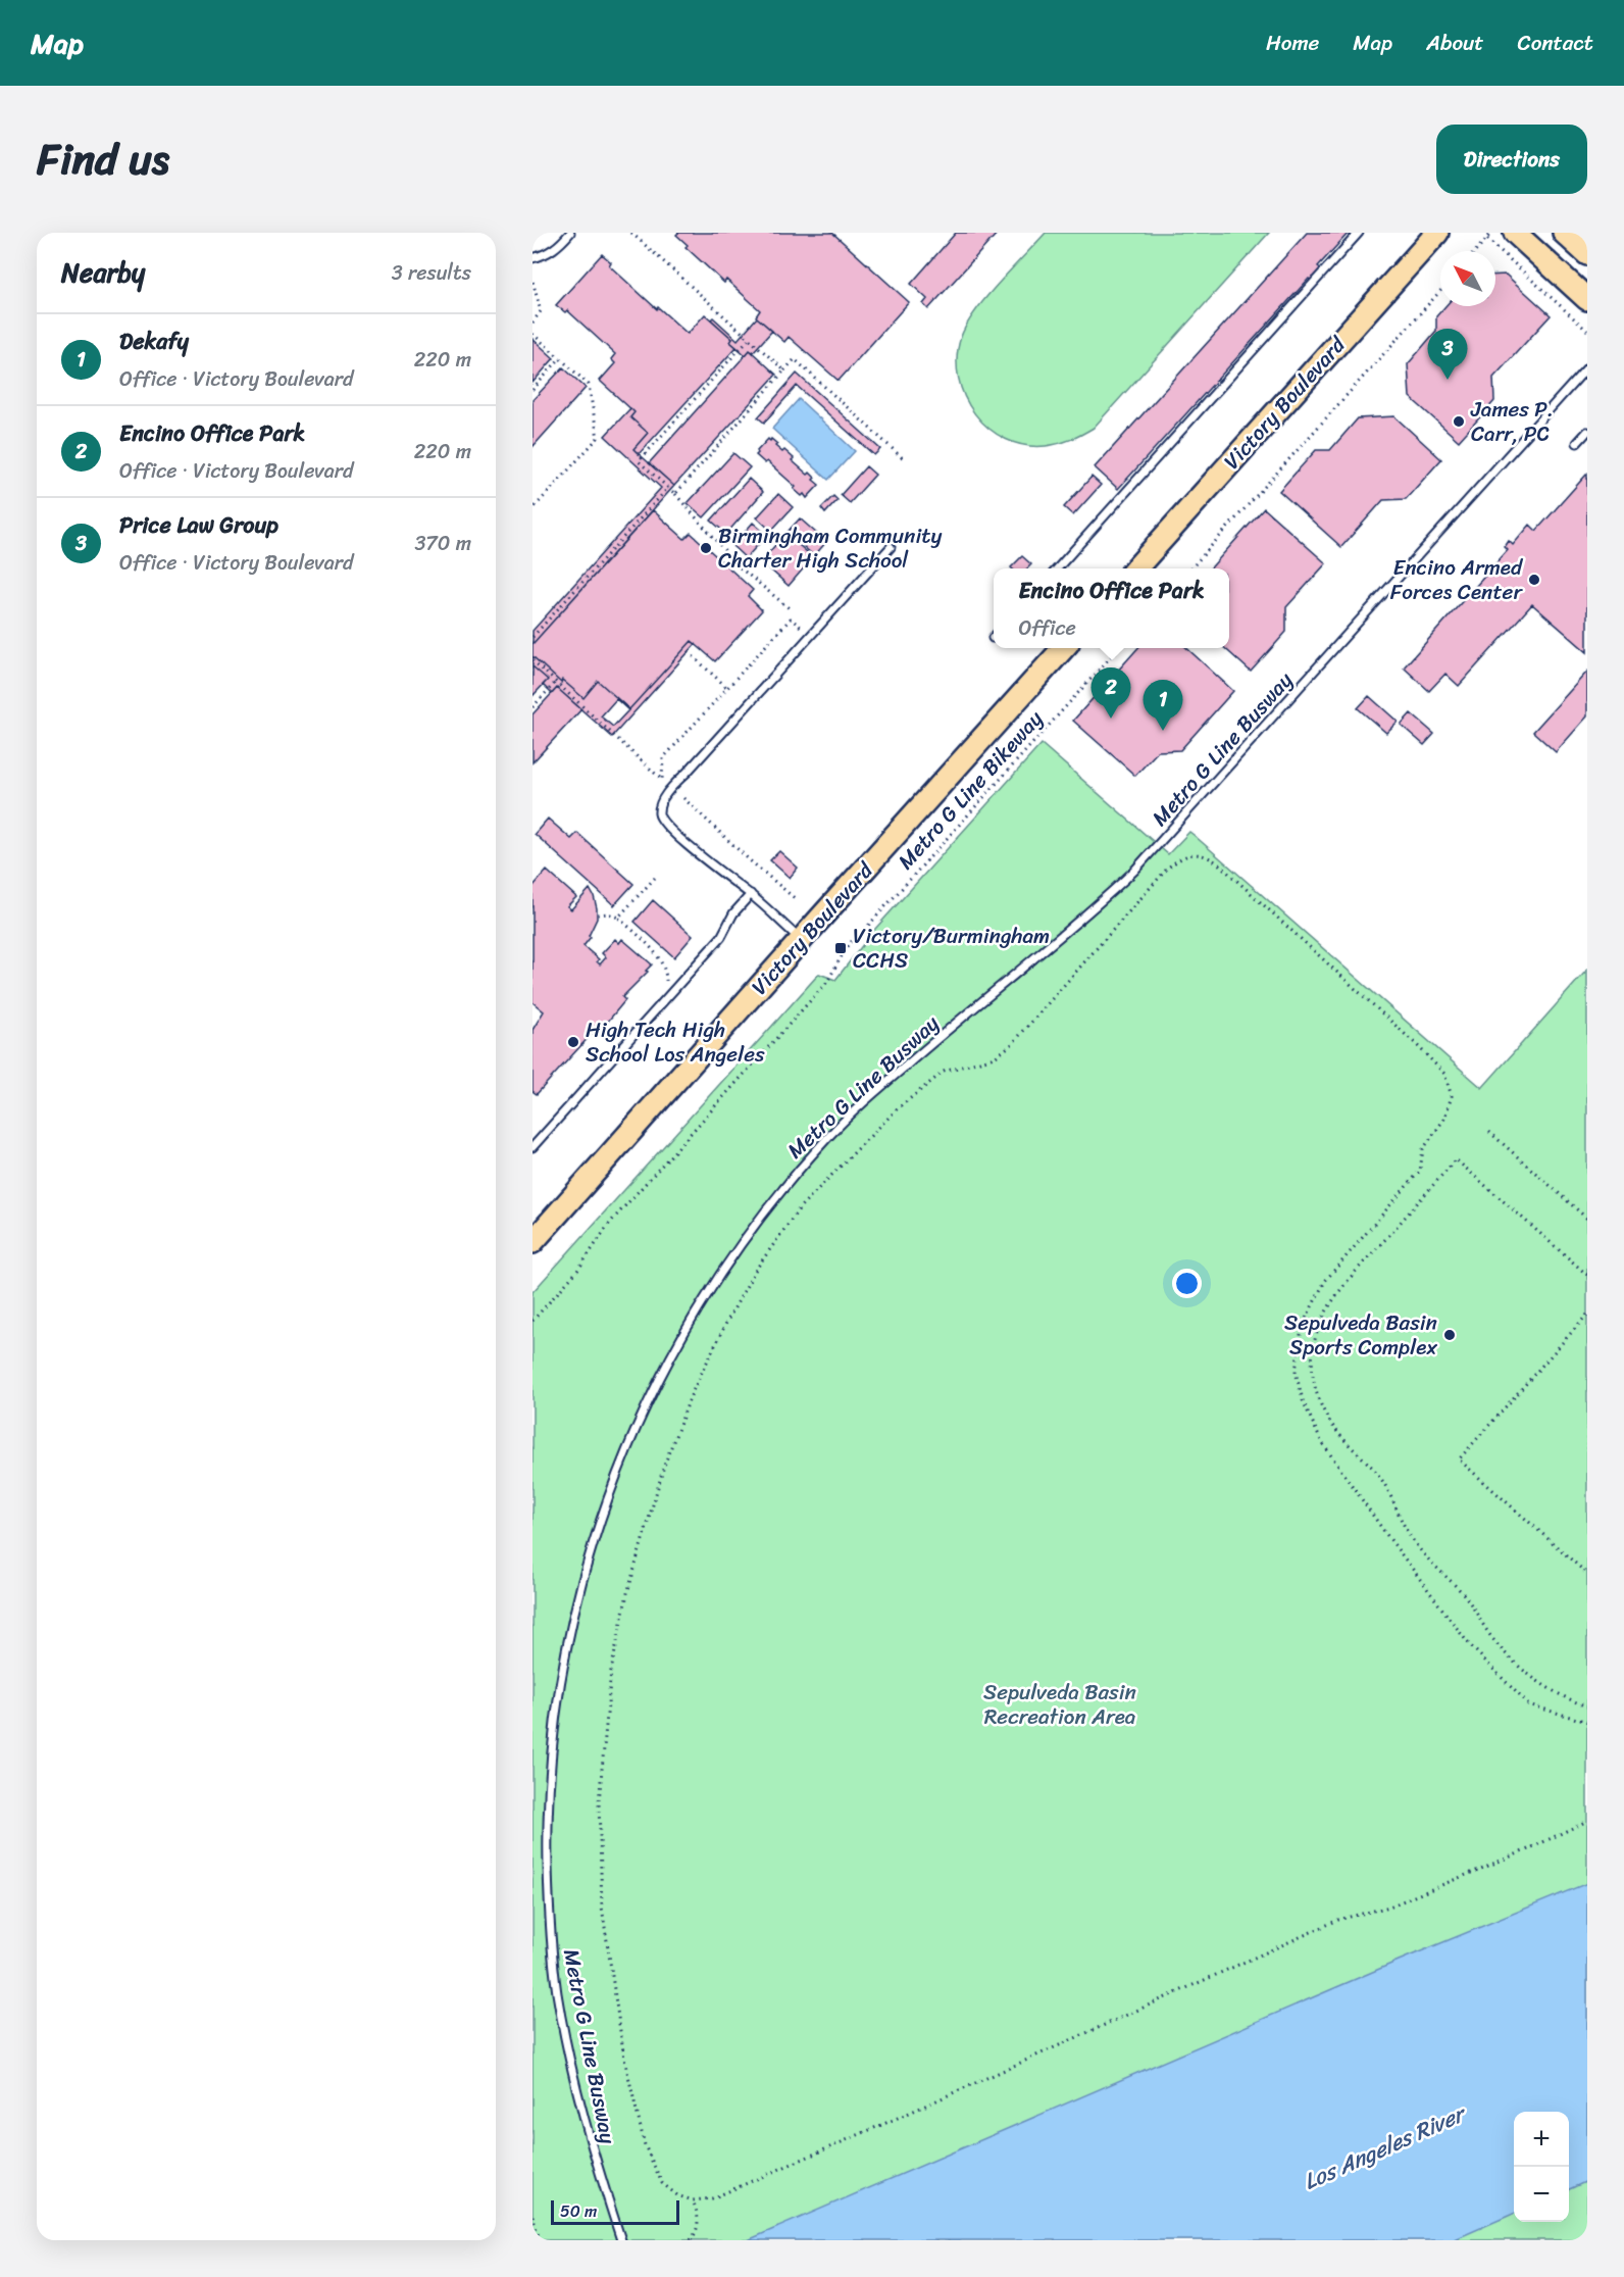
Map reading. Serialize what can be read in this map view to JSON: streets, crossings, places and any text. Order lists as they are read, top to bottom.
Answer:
{
  "streets": {
    "main road": ["Victory Boulevard"],
    "lane": ["Metro G Line Busway"],
    "path": ["Metro G Line Bikeway"]
  },
  "water": ["Los Angeles River"],
  "parks": ["Sepulveda Basin Recreation Area"],
  "places": {
    "other": [
      "James P. Carr, PC",
      "Birmingham Community Charter High School",
      "Encino Armed Forces Center",
      "High Tech High School Los Angeles",
      "Sepulveda Basin Sports Complex"
    ],
    "transit": ["Victory/Burmingham CCHS"]
  },
  "scale_bar": "50 m",
  "north": "top left",
  "page": {
    "header": "Map",
    "nav": [
      "Home",
      "Map",
      "About",
      "Contact"
    ],
    "title": "Find us",
    "buttons": "Directions",
    "heading": ["Nearby", "3 results"],
    "list": [
      {
        "mark": "1",
        "name": "Dekafy",
        "note": "Office · Victory Boulevard",
        "value": "220 m"
      },
      {
        "mark": "2",
        "name": "Encino Office Park",
        "note": "Office · Victory Boulevard",
        "value": "220 m"
      },
      {
        "mark": "3",
        "name": "Price Law Group",
        "note": "Office · Victory Boulevard",
        "value": "370 m"
      }
    ],
    "pins": ["3", "2", "1"],
    "popup": ["Encino Office Park", "Office"],
    "map_buttons": ["+", "−"],
    "scale": "50 m"
  }
}
